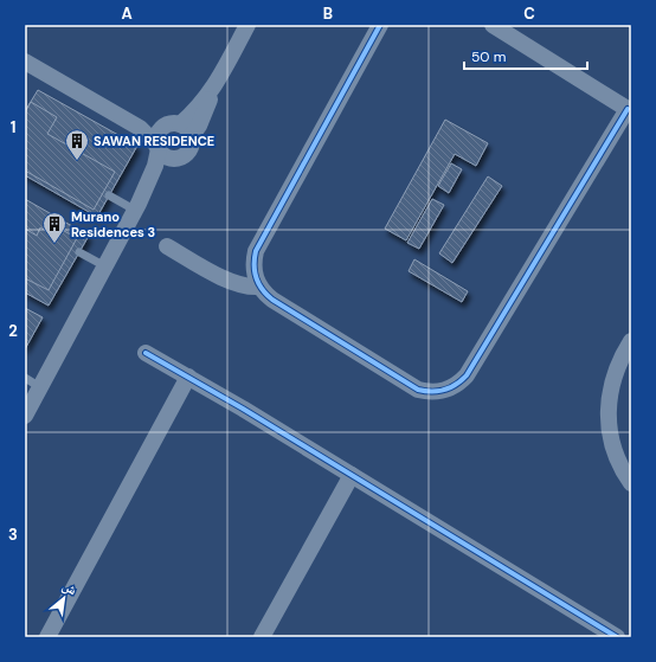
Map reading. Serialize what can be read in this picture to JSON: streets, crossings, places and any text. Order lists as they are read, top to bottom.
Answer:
{
  "places": {
    "building": ["SAWAN RESIDENCE", "Murano Residences 3"]
  },
  "scale_bar": "50 m",
  "north": "top right",
  "grid": {
    "columns": ["A", "B", "C"],
    "rows": ["1", "2", "3"]
  }
}
